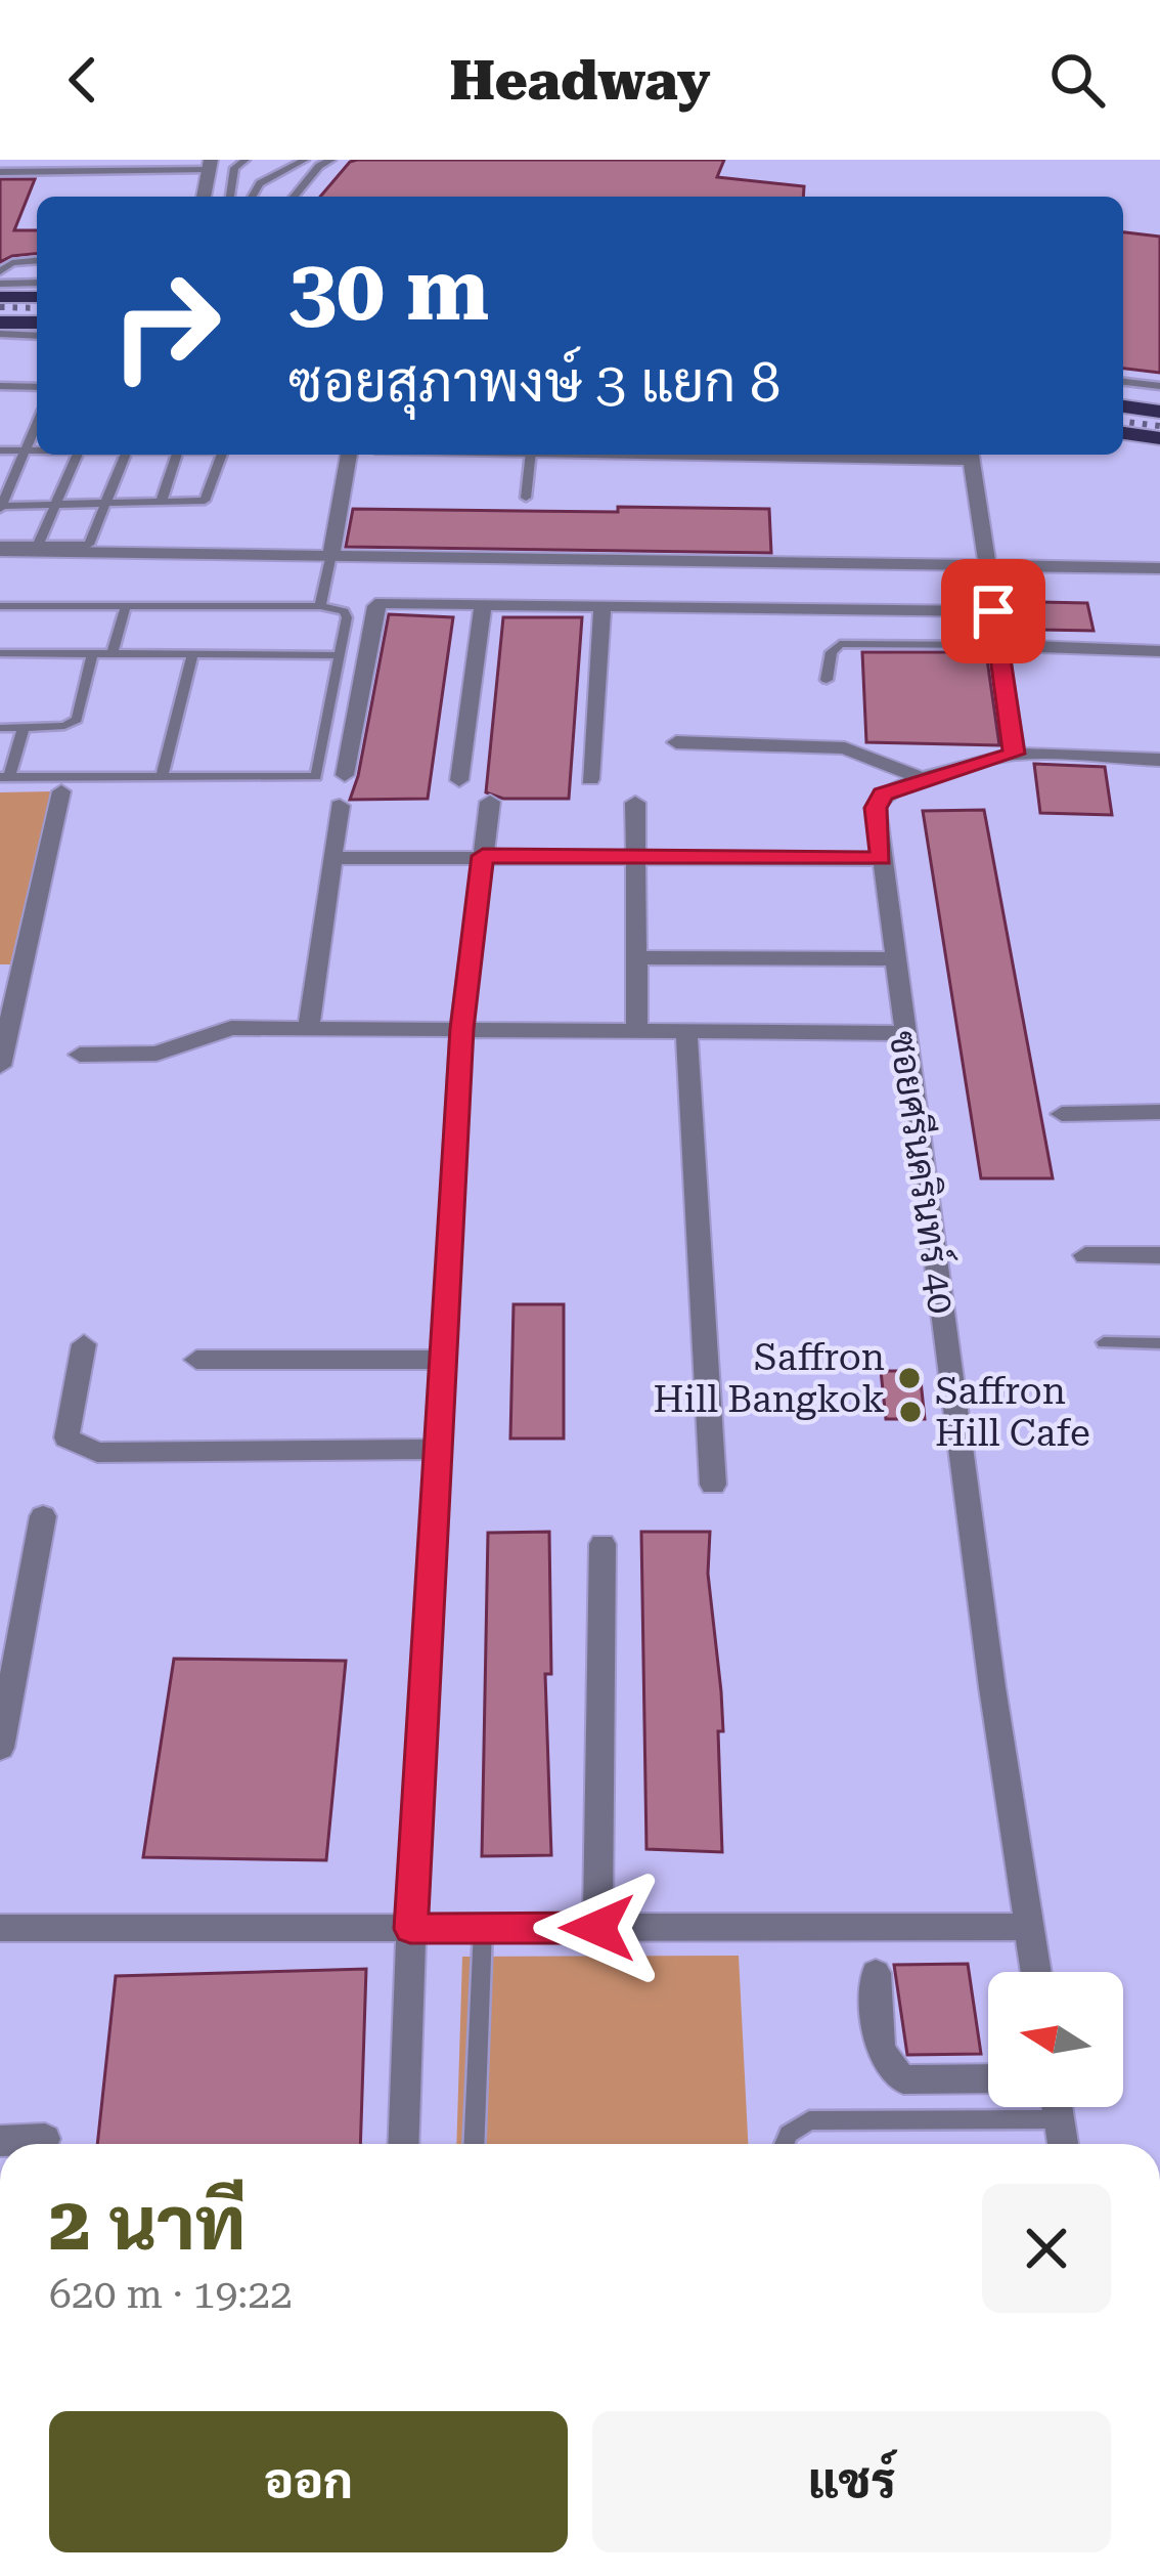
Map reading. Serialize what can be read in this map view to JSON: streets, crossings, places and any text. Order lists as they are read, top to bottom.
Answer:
{
  "streets": {
    "street": ["ซอยศรีนครินทร์ 40"]
  },
  "places": ["Saffron Hill Bangkok", "Saffron Hill Cafe"],
  "north": "left",
  "page": {
    "header": "Headway",
    "turn": ["30 m", "ซอยสุภาพงษ์ 3 แยก 8"],
    "heading": ["2 นาที", "620 m · 19:22"],
    "buttons": ["ออก", "แชร์"]
  }
}
